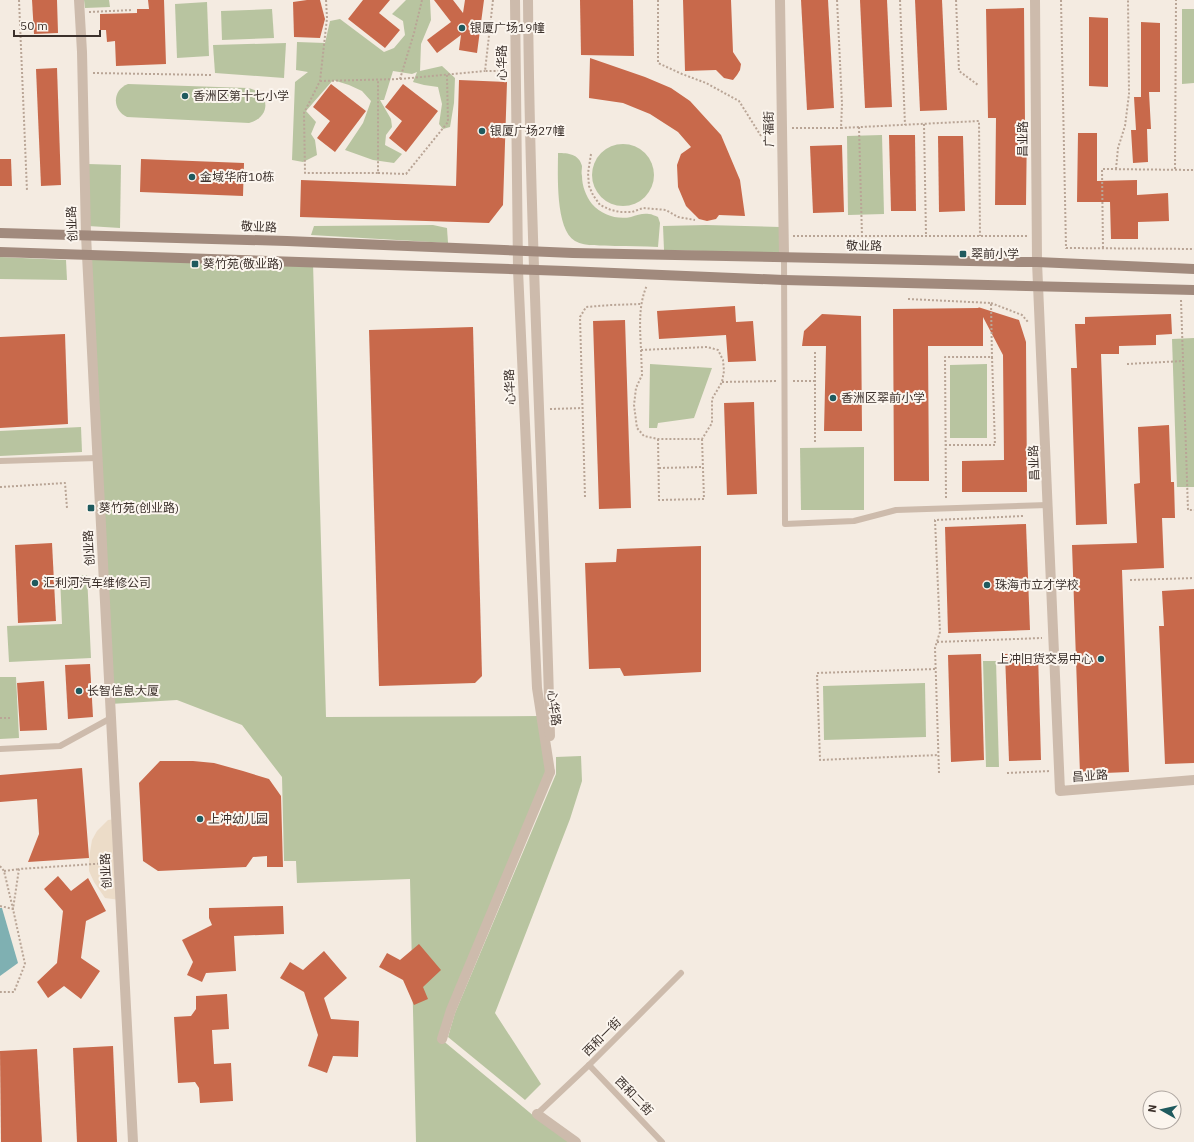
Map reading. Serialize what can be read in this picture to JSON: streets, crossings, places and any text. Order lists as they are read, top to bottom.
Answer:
{
  "streets": {
    "main road": ["敬业路"],
    "street": [
      "心华路",
      "广福街",
      "昌业路",
      "创业路"
    ],
    "lane": ["西和一街", "西和二街"]
  },
  "crossings": [
    ["心华路", "敬业路"],
    ["广福街", "敬业路"],
    ["昌业路", "敬业路"],
    ["创业路", "敬业路"],
    ["西和一街", "西和二街"]
  ],
  "places": {
    "other": [
      "银厦广场19幢",
      "香洲区第十七小学",
      "银厦广场27幢",
      "金域华府10栋",
      "香洲区翠前小学",
      "汇利河汽车维修公司",
      "珠海市立才学校",
      "上冲旧货交易中心",
      "长智信息大厦",
      "上冲幼儿园"
    ],
    "transit": ["翠前小学", "葵竹苑(敬业路)", "葵竹苑(创业路)"]
  },
  "scale_bar": "50 m",
  "north": "left"
}
